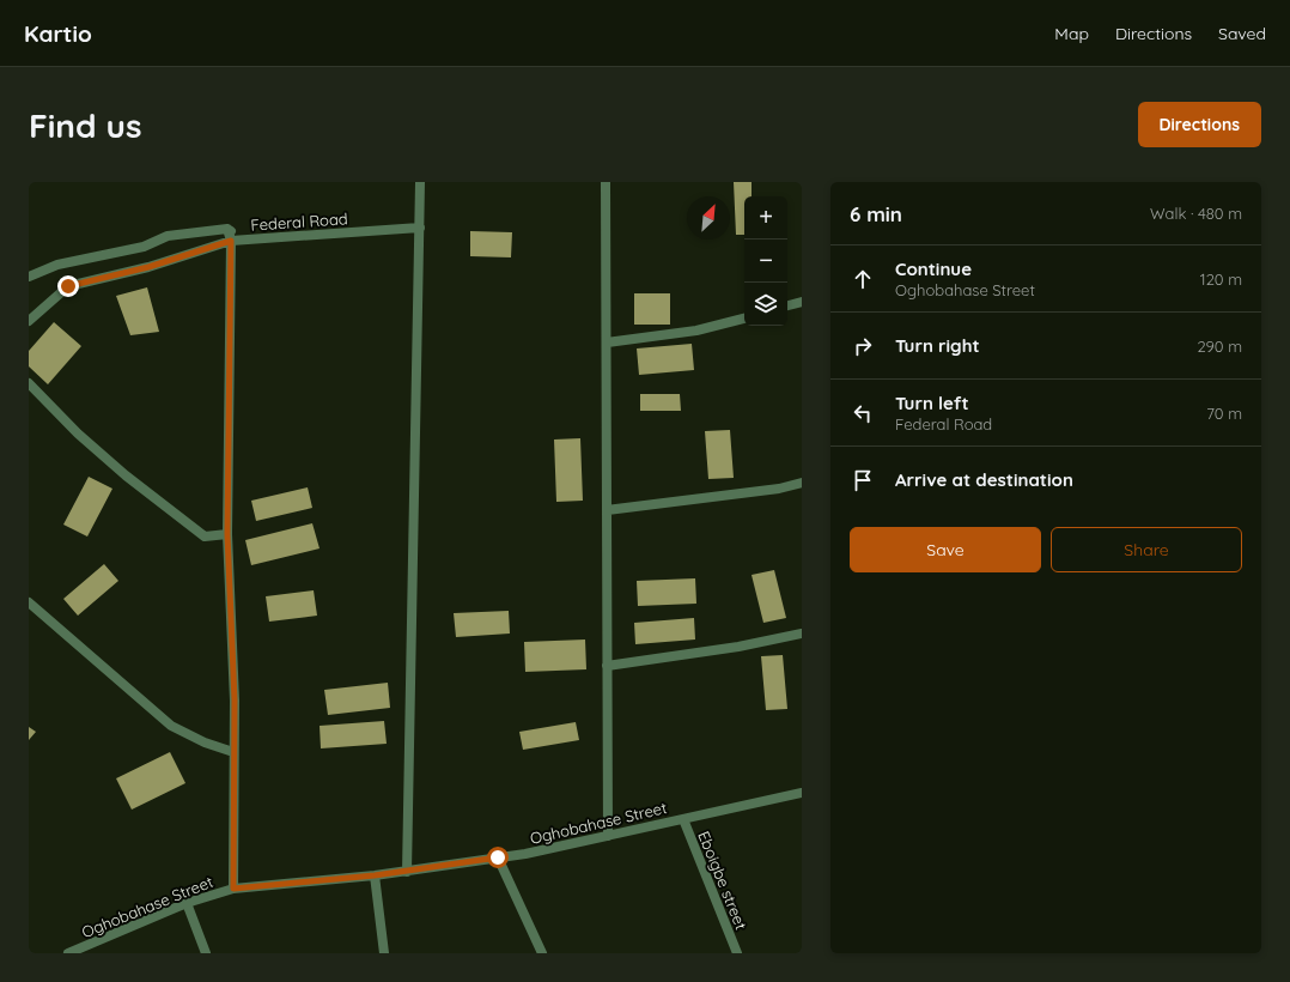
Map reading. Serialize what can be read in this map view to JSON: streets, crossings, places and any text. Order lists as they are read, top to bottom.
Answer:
{
  "streets": {
    "street": ["Federal Road", "Oghobahase Street", "Eboigbe street"]
  },
  "crossings": [
    ["Oghobahase Street", "Eboigbe street"]
  ],
  "north": "top right",
  "page": {
    "header": "Kartio",
    "nav": ["Map", "Directions", "Saved"],
    "buttons": [
      "Directions",
      ["Save", "Share"]
    ],
    "title": "Find us",
    "heading": ["6 min", "Walk · 480 m"],
    "map_buttons": ["+", "−"],
    "list": [
      ["Continue", "Oghobahase Street", "120 m"],
      ["Turn right", "290 m"],
      ["Turn left", "Federal Road", "70 m"],
      "Arrive at destination"
    ]
  }
}
